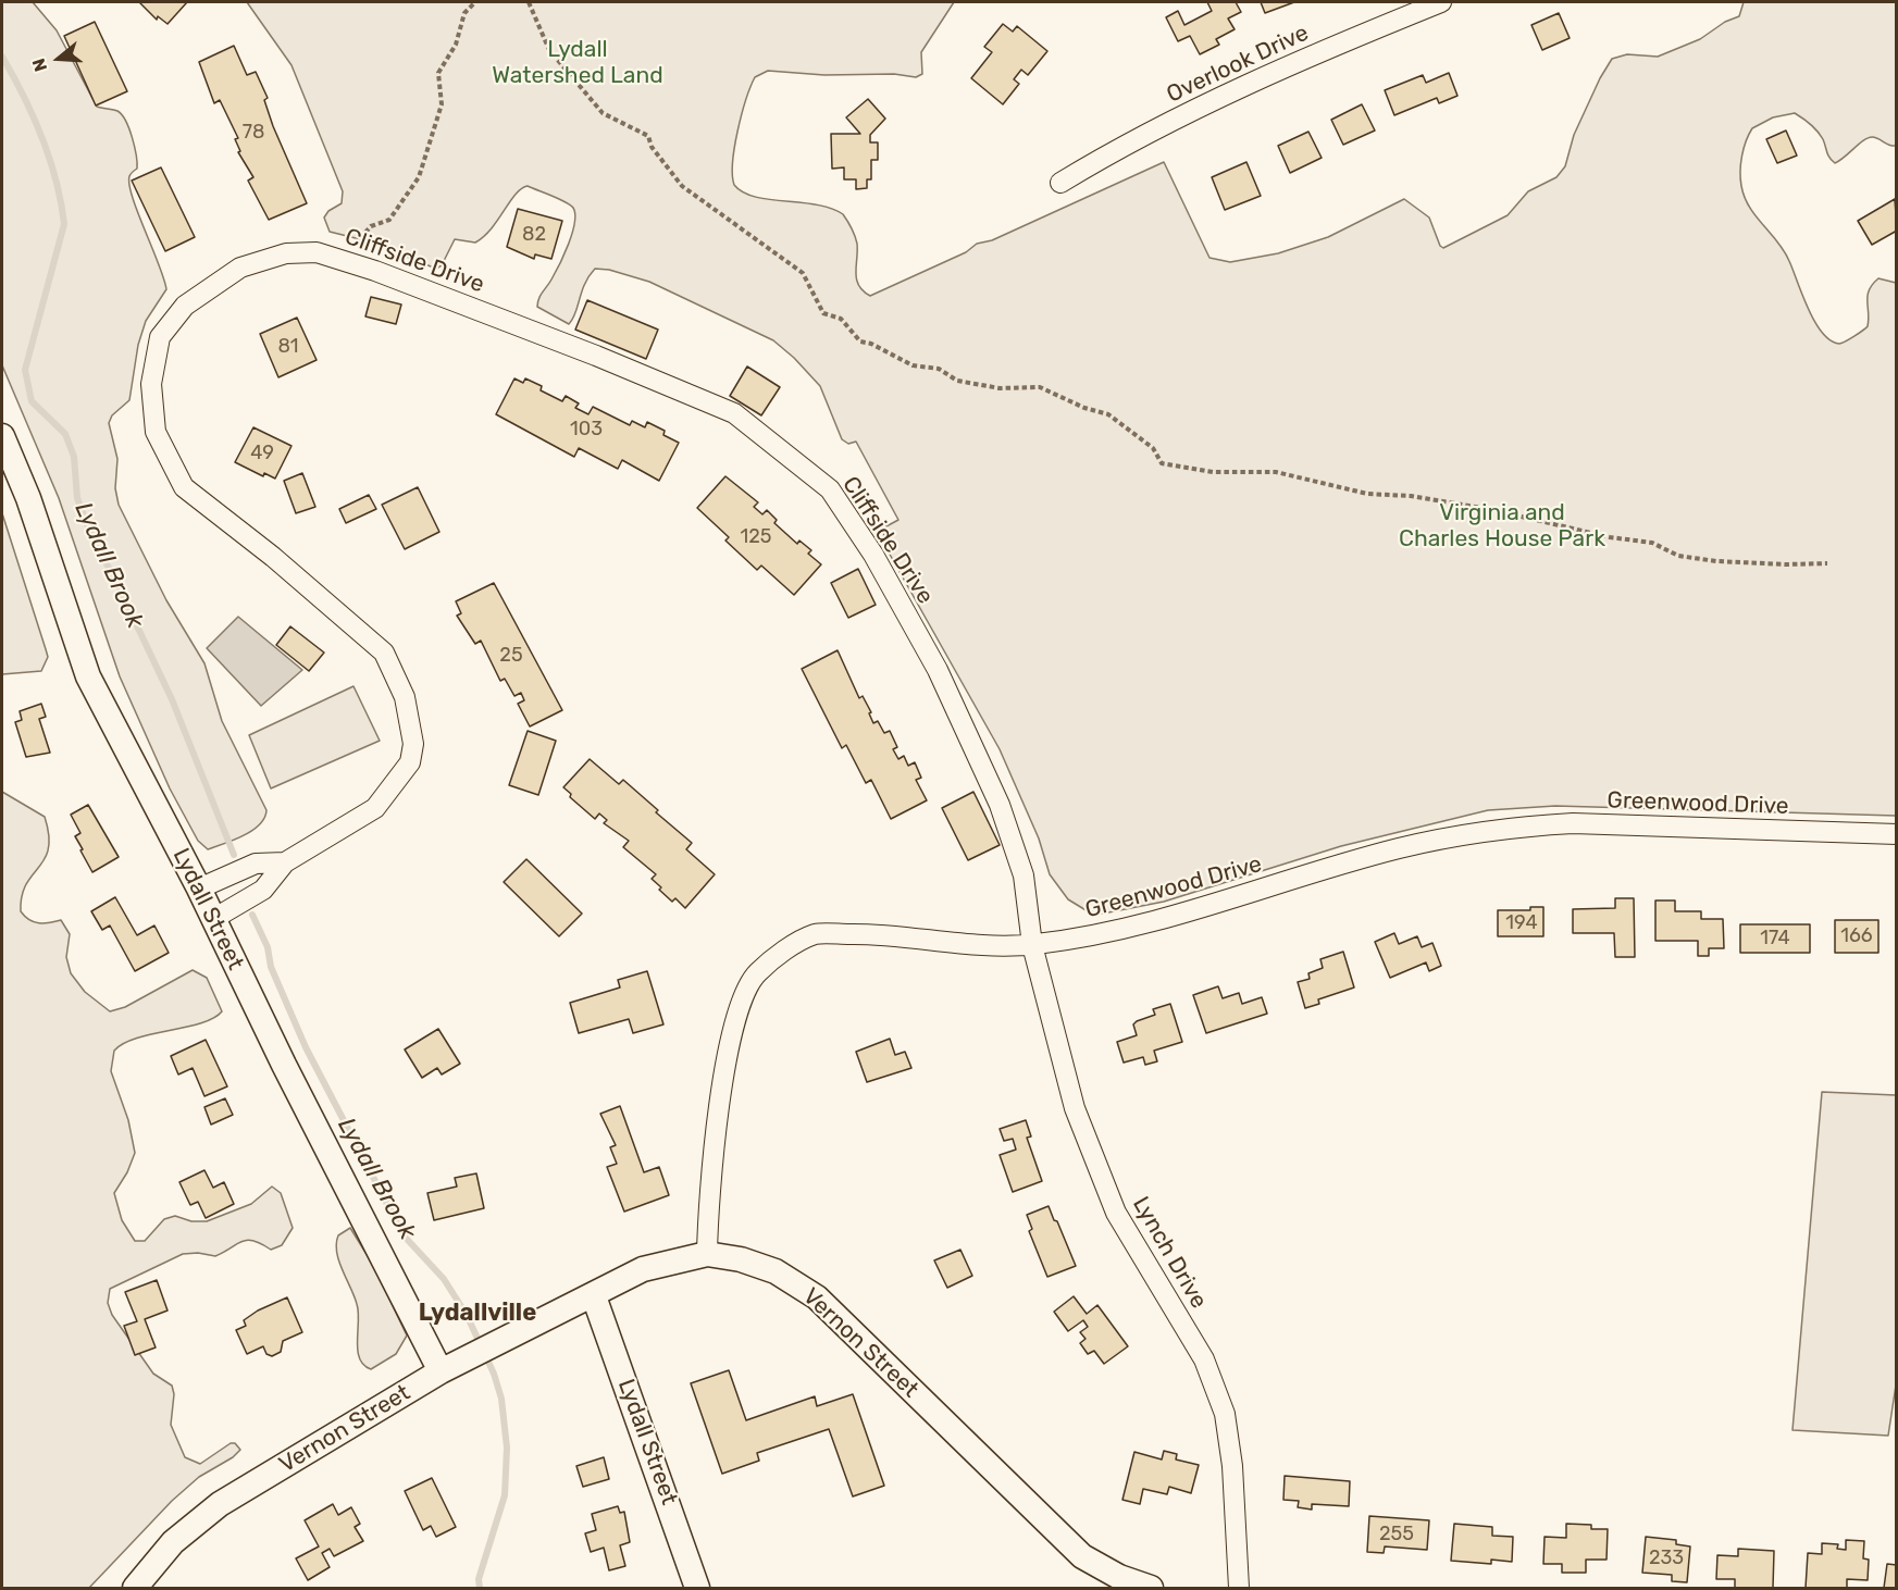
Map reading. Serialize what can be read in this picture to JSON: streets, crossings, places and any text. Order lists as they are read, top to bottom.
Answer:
{
  "streets": {
    "street": [
      "Overlook Drive",
      "Cliffside Drive",
      "Greenwood Drive",
      "Lydall Street",
      "Lynch Drive",
      "Vernon Street"
    ]
  },
  "crossings": [
    ["Cliffside Drive", "Greenwood Drive"],
    ["Cliffside Drive", "Lydall Street"],
    ["Cliffside Drive", "Lynch Drive"],
    ["Greenwood Drive", "Lynch Drive"],
    ["Greenwood Drive", "Vernon Street"],
    ["Lydall Street", "Vernon Street"]
  ],
  "districts": ["Lydallville"],
  "water": ["Lydall Brook"],
  "parks": ["Lydall Watershed Land", "Virginia and Charles House Park"],
  "house_numbers": [
    "78",
    "82",
    "81",
    "103",
    "49",
    "125",
    "25",
    "194",
    "166",
    "174",
    "255",
    "233"
  ],
  "north": "left"
}
